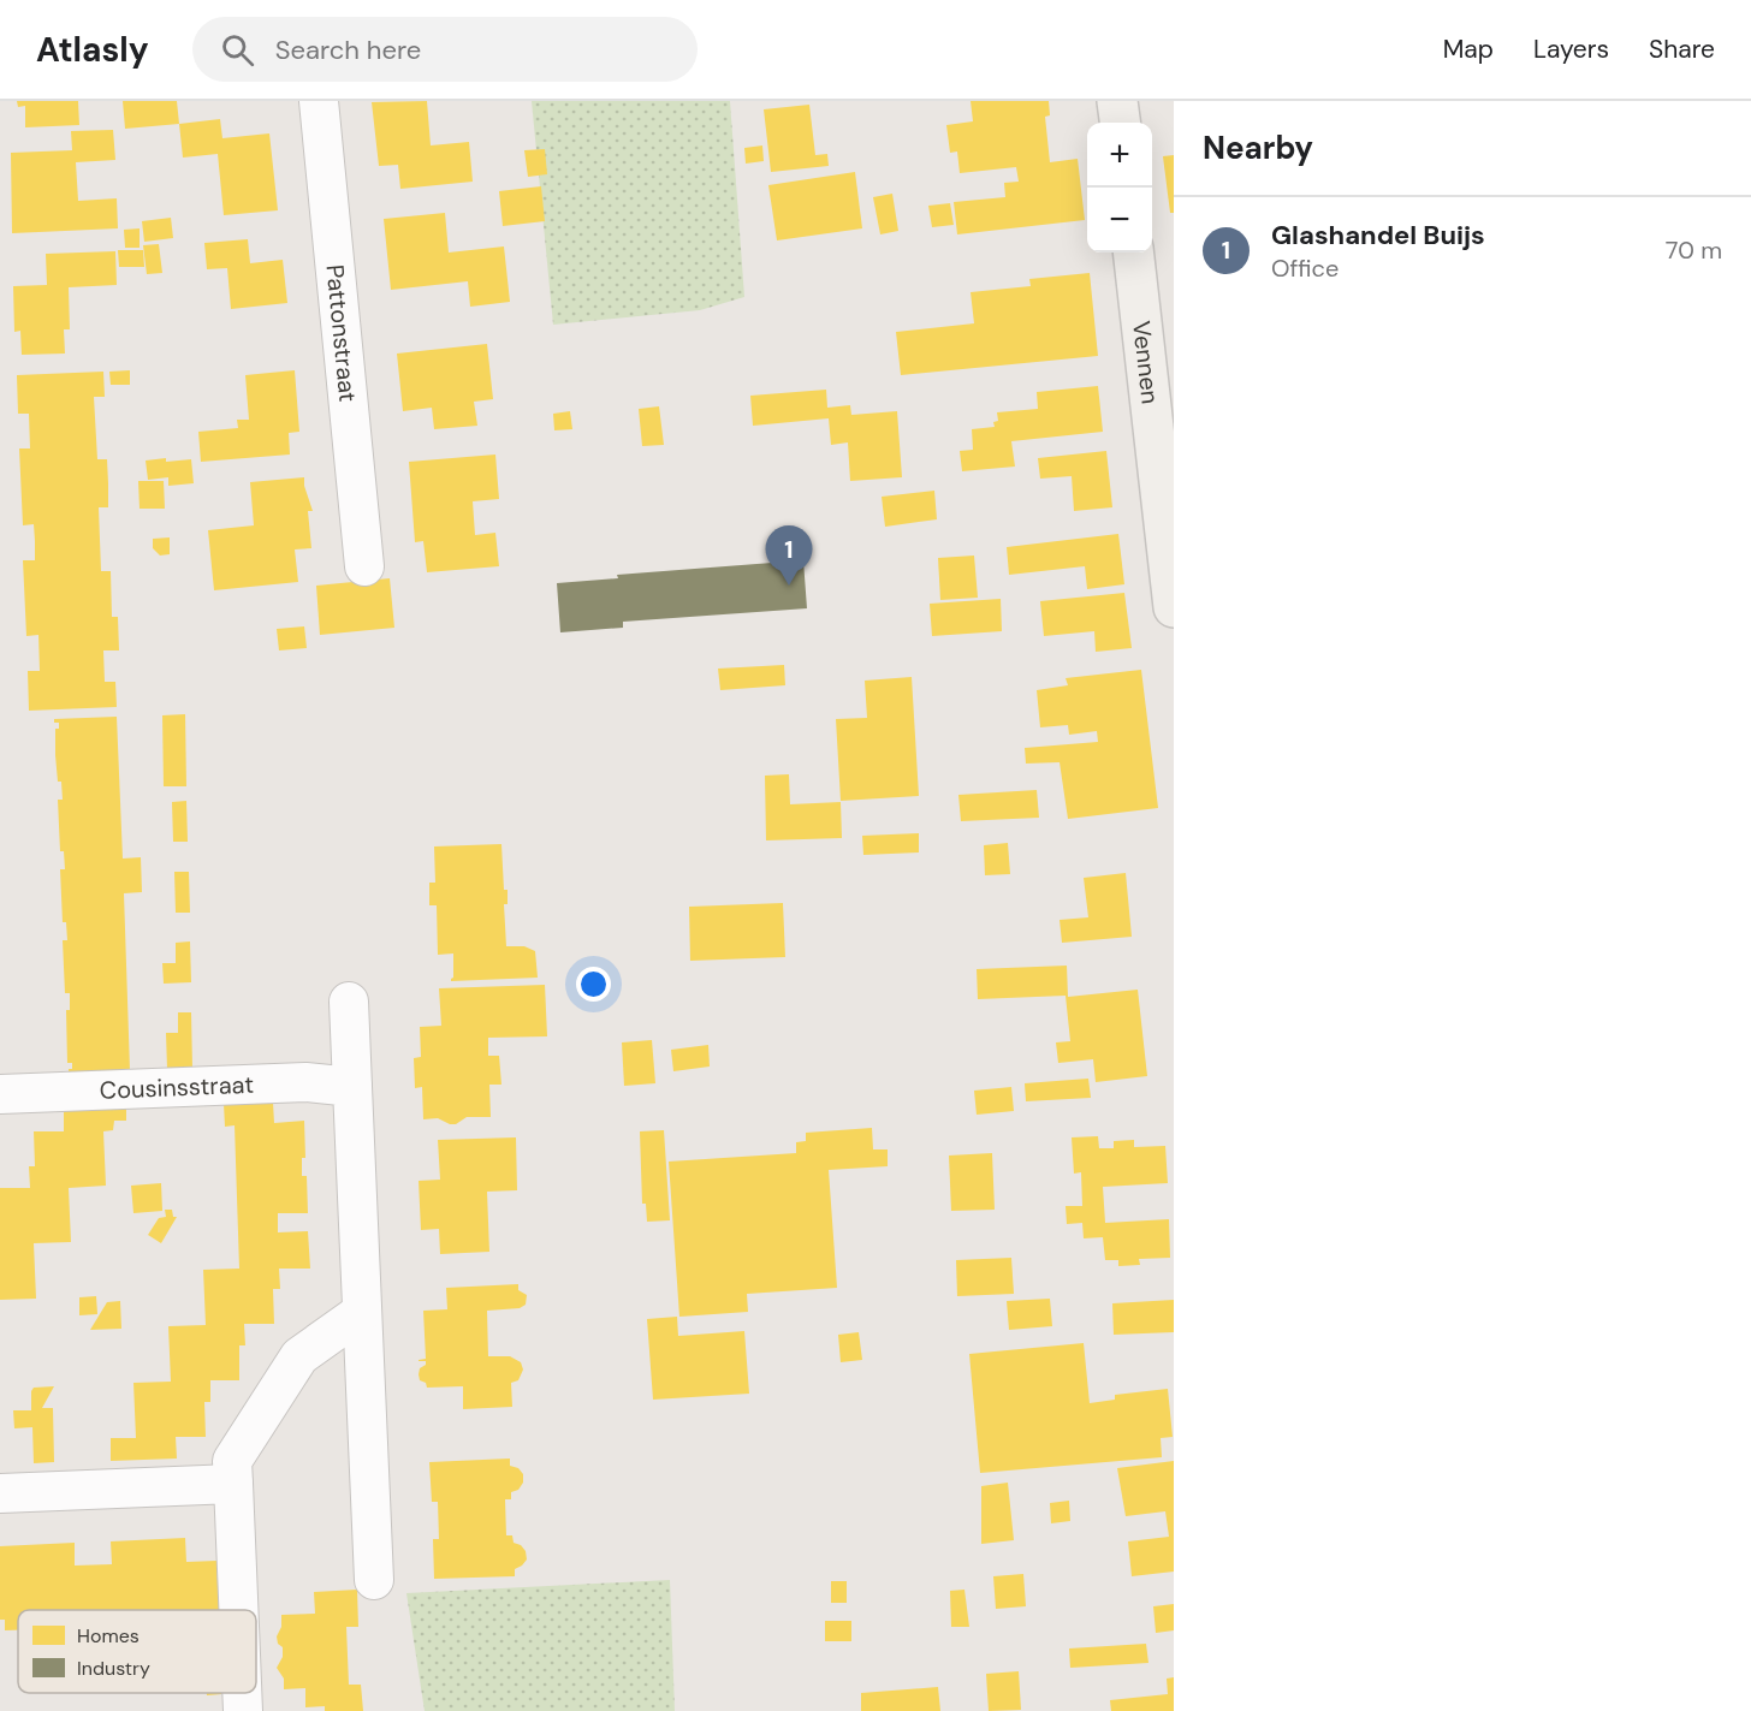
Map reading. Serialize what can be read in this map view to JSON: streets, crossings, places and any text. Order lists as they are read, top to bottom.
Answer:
{
  "streets": {
    "street": ["Pattonstraat", "Vennen", "Cousinsstraat"]
  },
  "legend": ["Homes", "Industry"],
  "page": {
    "header": "Atlasly",
    "search": "Search here",
    "nav": ["Map", "Layers", "Share"],
    "heading": "Nearby",
    "map_buttons": ["+", "−"],
    "list": [
      {
        "mark": "1",
        "name": "Glashandel Buijs",
        "note": "Office",
        "value": "70 m"
      }
    ],
    "pins": "1"
  }
}
